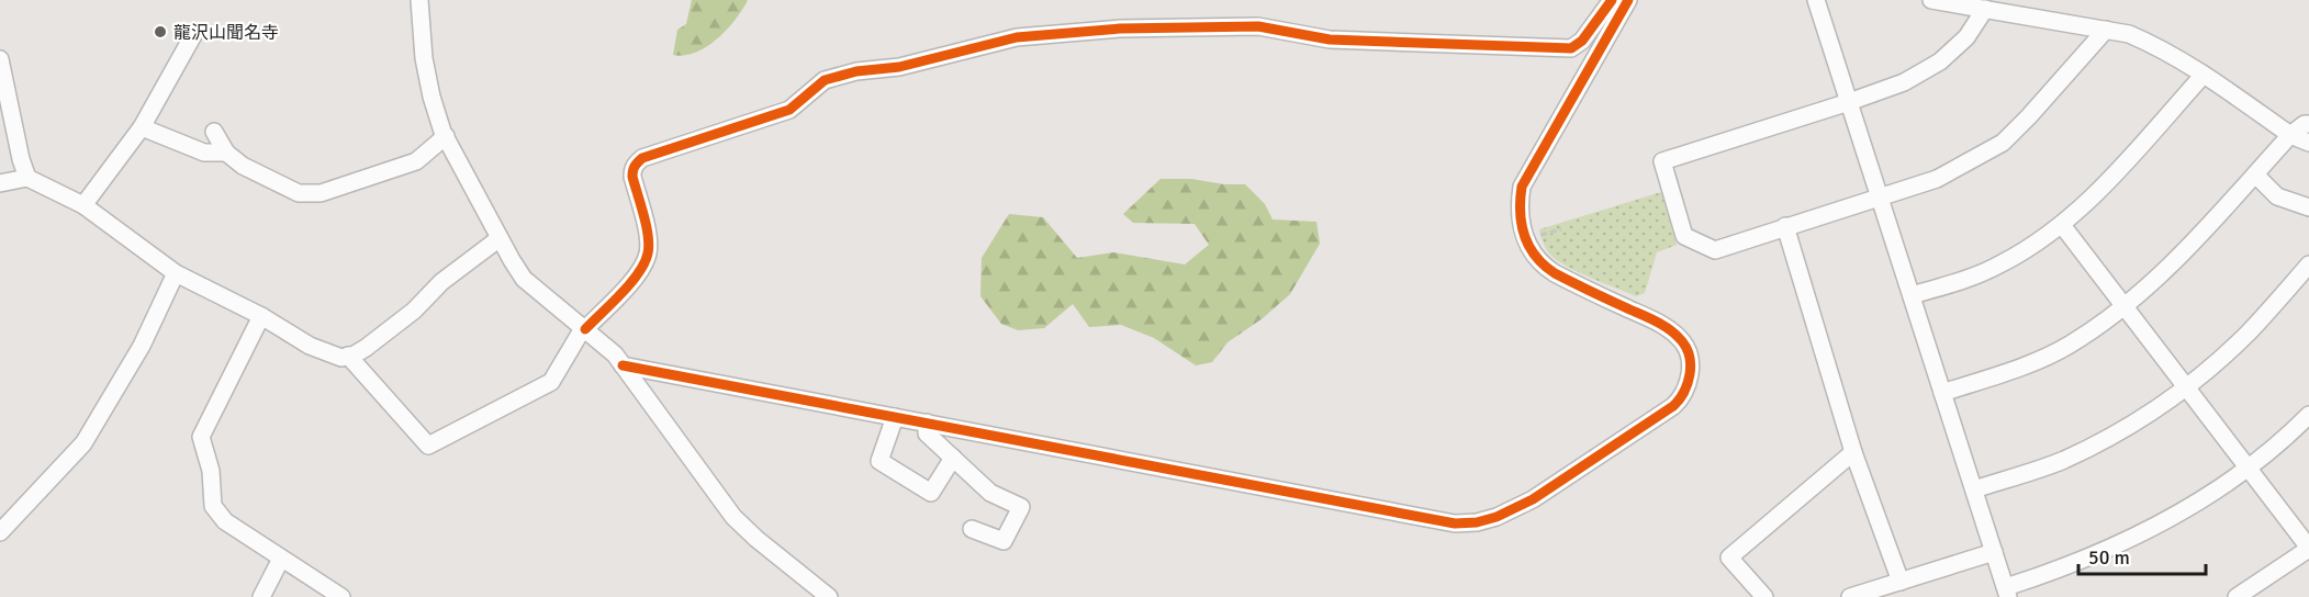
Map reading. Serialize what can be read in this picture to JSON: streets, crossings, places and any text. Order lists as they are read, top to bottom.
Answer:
{
  "places": ["龍沢山聞名寺"],
  "scale_bar": "50 m"
}
